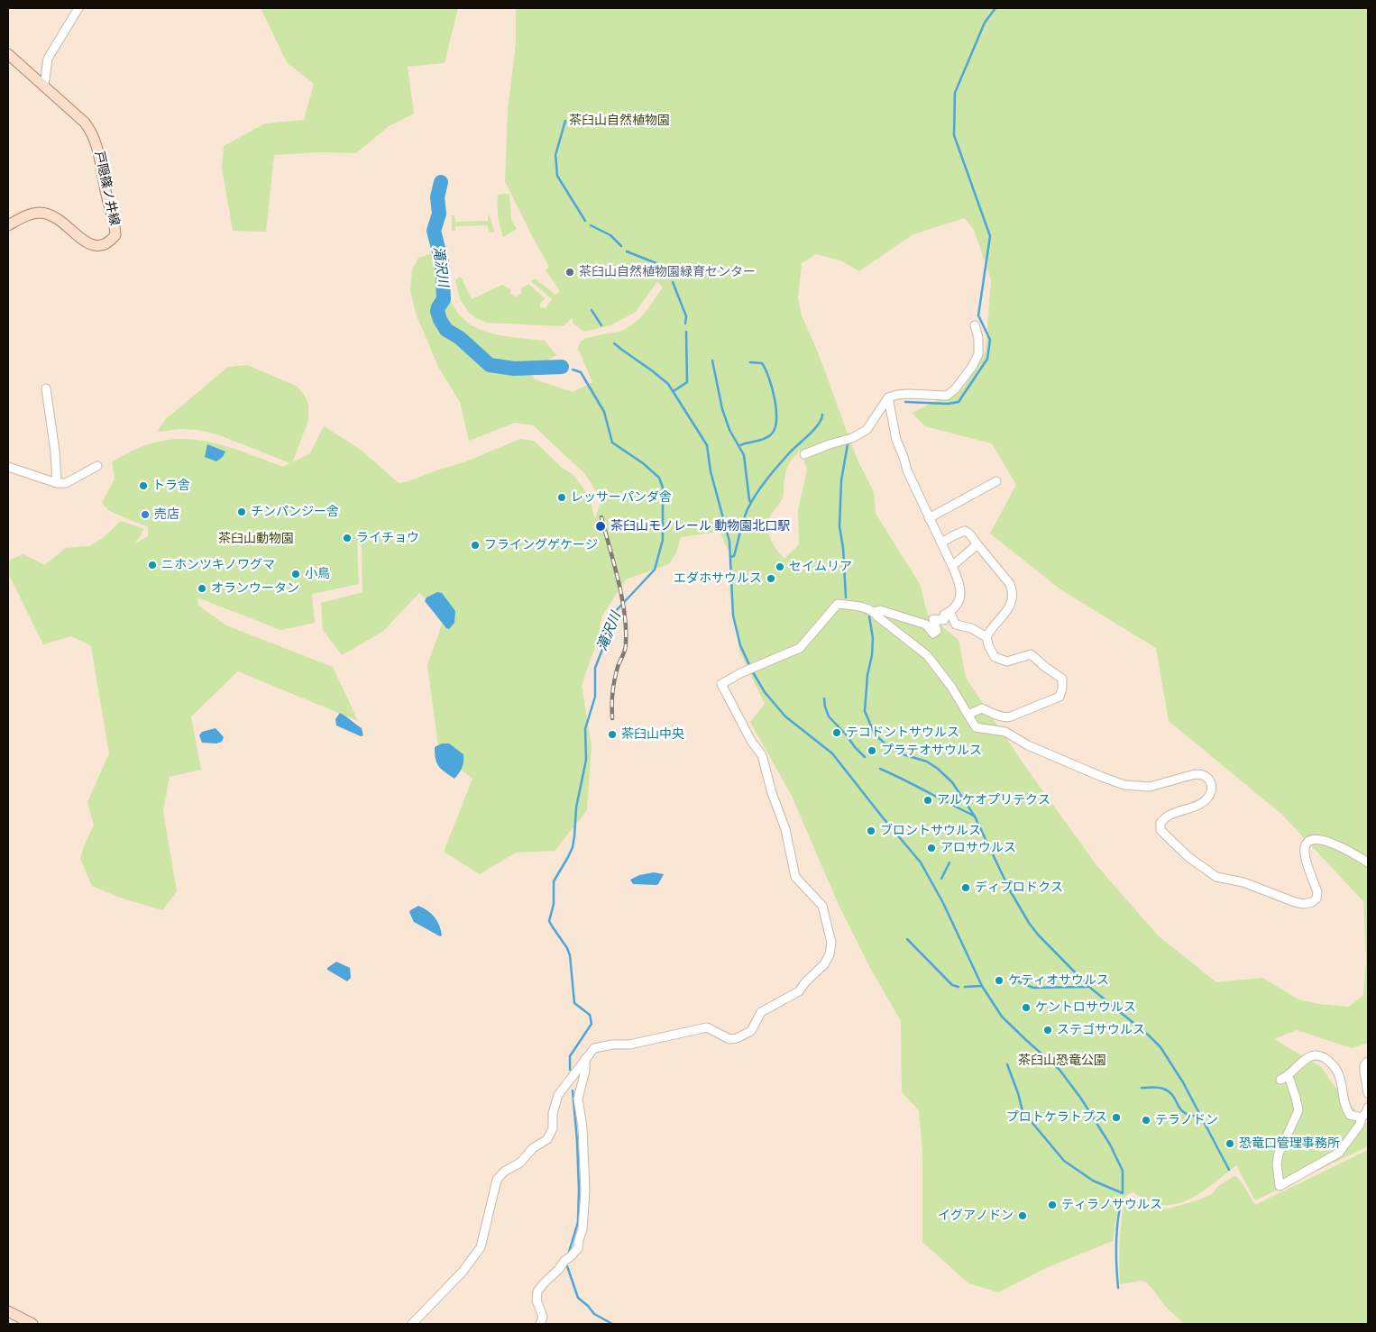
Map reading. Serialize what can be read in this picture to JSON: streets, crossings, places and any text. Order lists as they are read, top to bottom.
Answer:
{
  "streets": {
    "main road": ["戸隠篠ノ井線"]
  },
  "water": ["滝沢川"],
  "parks": ["茶臼山自然植物園", "茶臼山動物園", "茶臼山恐竜公園"],
  "places": [
    "茶臼山自然植物園緑育センター",
    "トラ舎",
    "レッサーパンダ舎",
    "チンパンジー舎",
    "売店",
    "茶臼山モノレール 動物園北口駅",
    "ライチョウ",
    "フライングゲケージ",
    "ニホンツキノワグマ",
    "セイムリア",
    "小鳥",
    "エダホサウルス",
    "オランウータン",
    "テコドントサウルス",
    "茶臼山中央",
    "プラテオサウルス",
    "アルケオプリテクス",
    "ブロントサウルス",
    "アロサウルス",
    "ディプロドクス",
    "ケティオサウルス",
    "ケントロサウルス",
    "ステゴサウルス",
    "プロトケラトプス",
    "テラノドン",
    "恐竜口管理事務所",
    "ティラノサウルス",
    "イグアノドン"
  ]
}
